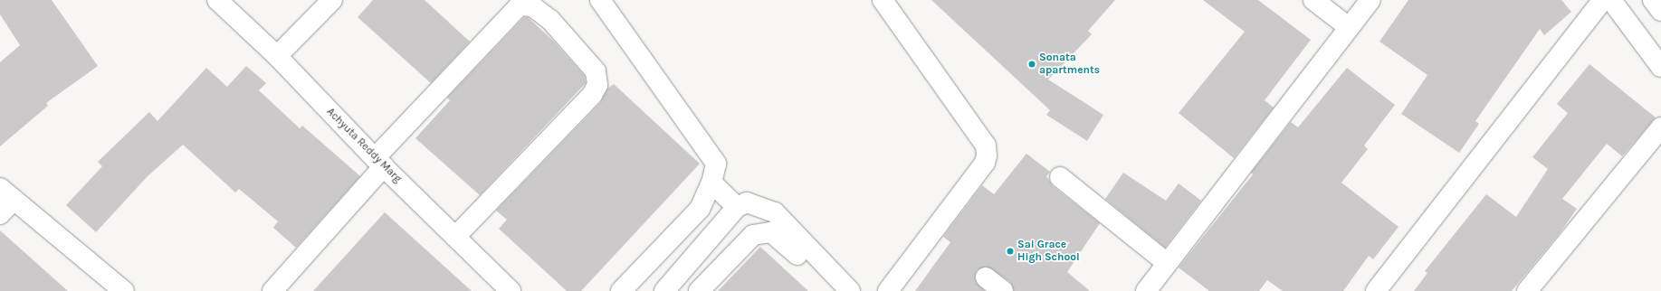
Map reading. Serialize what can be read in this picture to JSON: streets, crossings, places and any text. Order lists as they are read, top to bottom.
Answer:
{
  "streets": {
    "street": ["Achyuta Reddy Marg"]
  },
  "places": ["Sonata apartments", "Sai Grace High School"]
}
